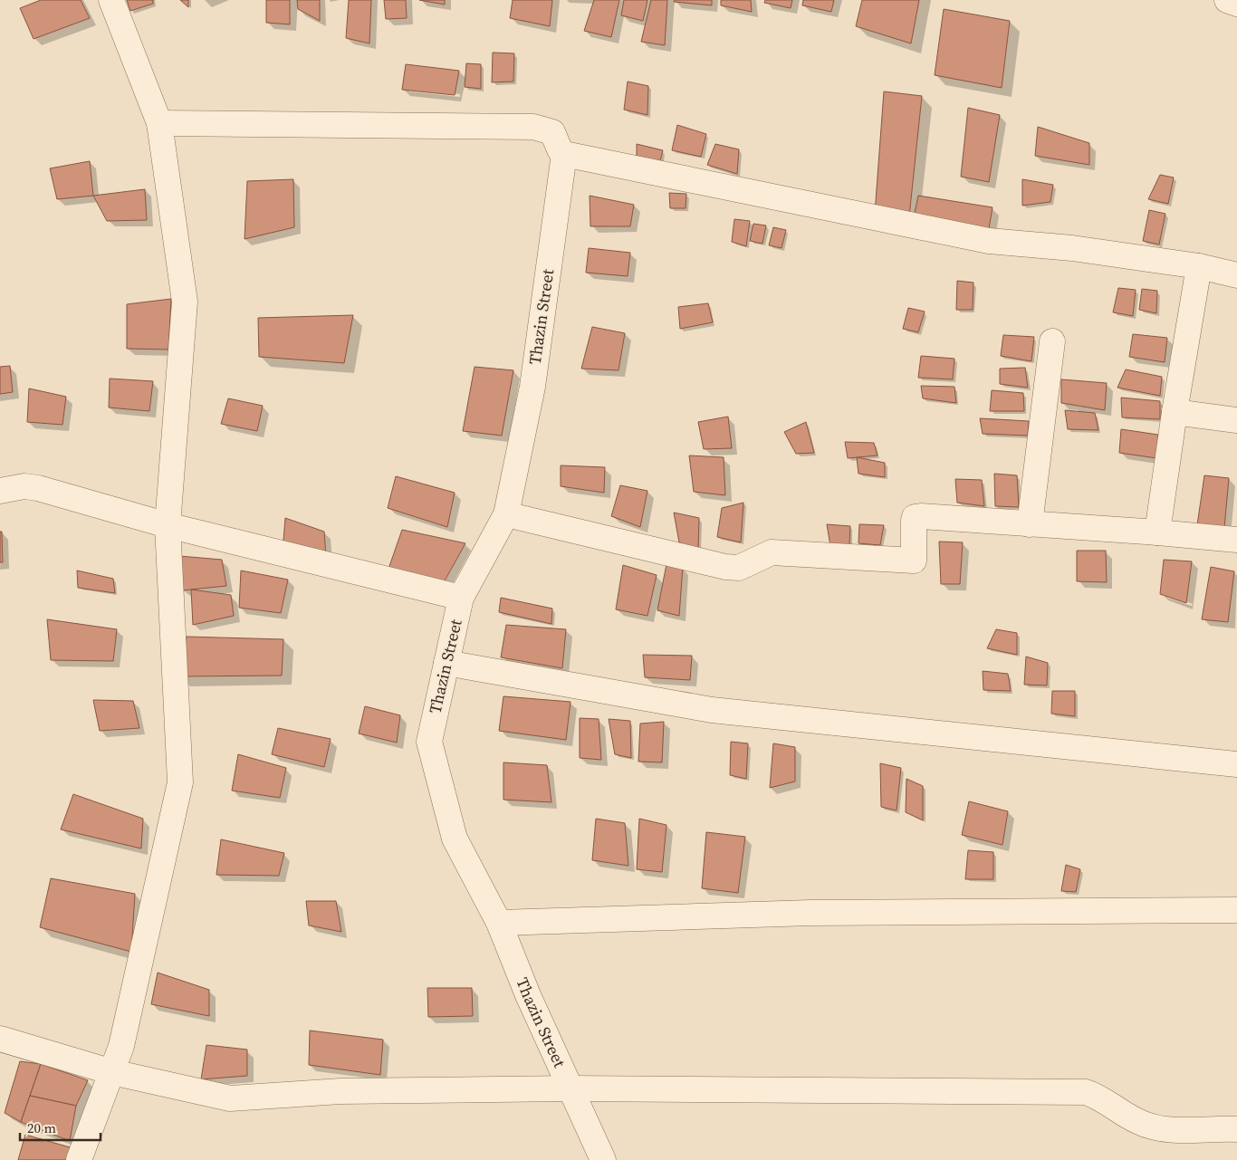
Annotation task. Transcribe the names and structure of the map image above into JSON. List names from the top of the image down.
{
  "streets": {
    "street": ["Thazin Street"]
  },
  "scale_bar": "20 m"
}
